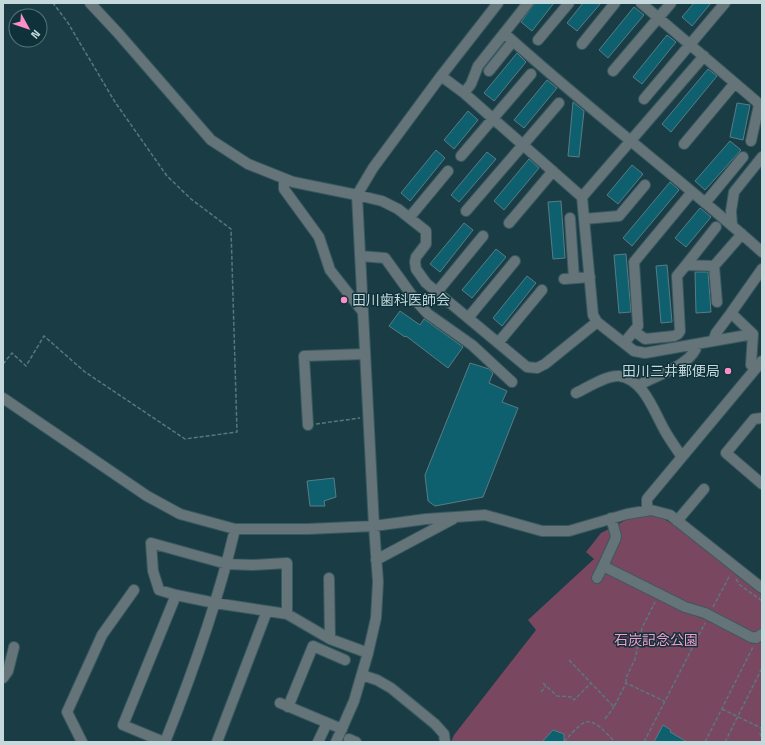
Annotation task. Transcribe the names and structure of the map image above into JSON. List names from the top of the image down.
{
  "parks": ["石炭記念公園"],
  "places": ["田川歯科医師会", "田川三井郵便局"],
  "north": "bottom right"
}
